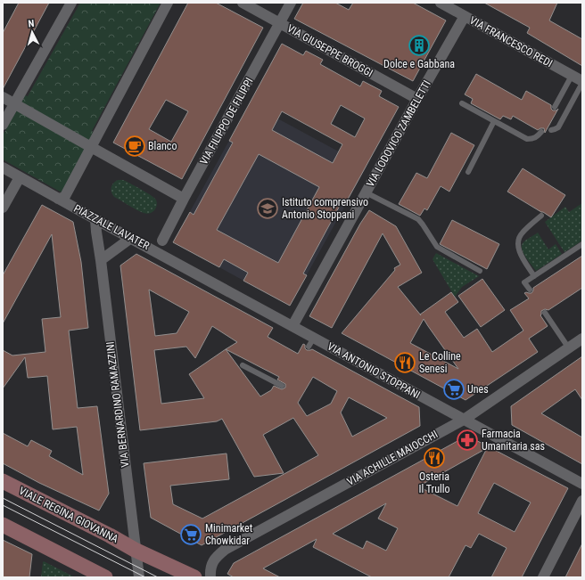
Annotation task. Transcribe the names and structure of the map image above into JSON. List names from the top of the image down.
{
  "streets": {
    "street": [
      "VIA FRANCESCO REDI",
      "VIA GIUSEPPE BROGGI",
      "VIA FILIPPO DE FILIPPI",
      "VIA LODOVICO ZAMBELETTI",
      "PIAZZALE LAVATER",
      "VIA ANTONIO STOPPANI",
      "VIA BERNARDINO RAMAZZINI",
      "VIA ACHILLE MAIOCCHI",
      "VIALE REGINA GIOVANNA"
    ]
  },
  "crossings": [
    ["VIA FRANCESCO REDI", "VIA LODOVICO ZAMBELETTI"],
    ["VIA GIUSEPPE BROGGI", "VIA FILIPPO DE FILIPPI"],
    ["VIA GIUSEPPE BROGGI", "VIA LODOVICO ZAMBELETTI"],
    ["VIA LODOVICO ZAMBELETTI", "VIA ANTONIO STOPPANI"],
    ["PIAZZALE LAVATER", "VIA ANTONIO STOPPANI"],
    ["PIAZZALE LAVATER", "VIA BERNARDINO RAMAZZINI"],
    ["VIA ANTONIO STOPPANI", "VIA ACHILLE MAIOCCHI"],
    ["VIA BERNARDINO RAMAZZINI", "VIALE REGINA GIOVANNA"]
  ],
  "places": {
    "building": ["Dolce e Gabbana"],
    "cafe": ["Blanco"],
    "school or university": ["Istituto comprensivo Antonio Stoppani"],
    "restaurant": ["Le Colline Senesi", "Osteria Il Trullo"],
    "supermarket": ["Unes", "Minimarket Chowkidar"],
    "pharmacy": ["Farmacia Umanitaria sas"]
  },
  "north": "top"
}
